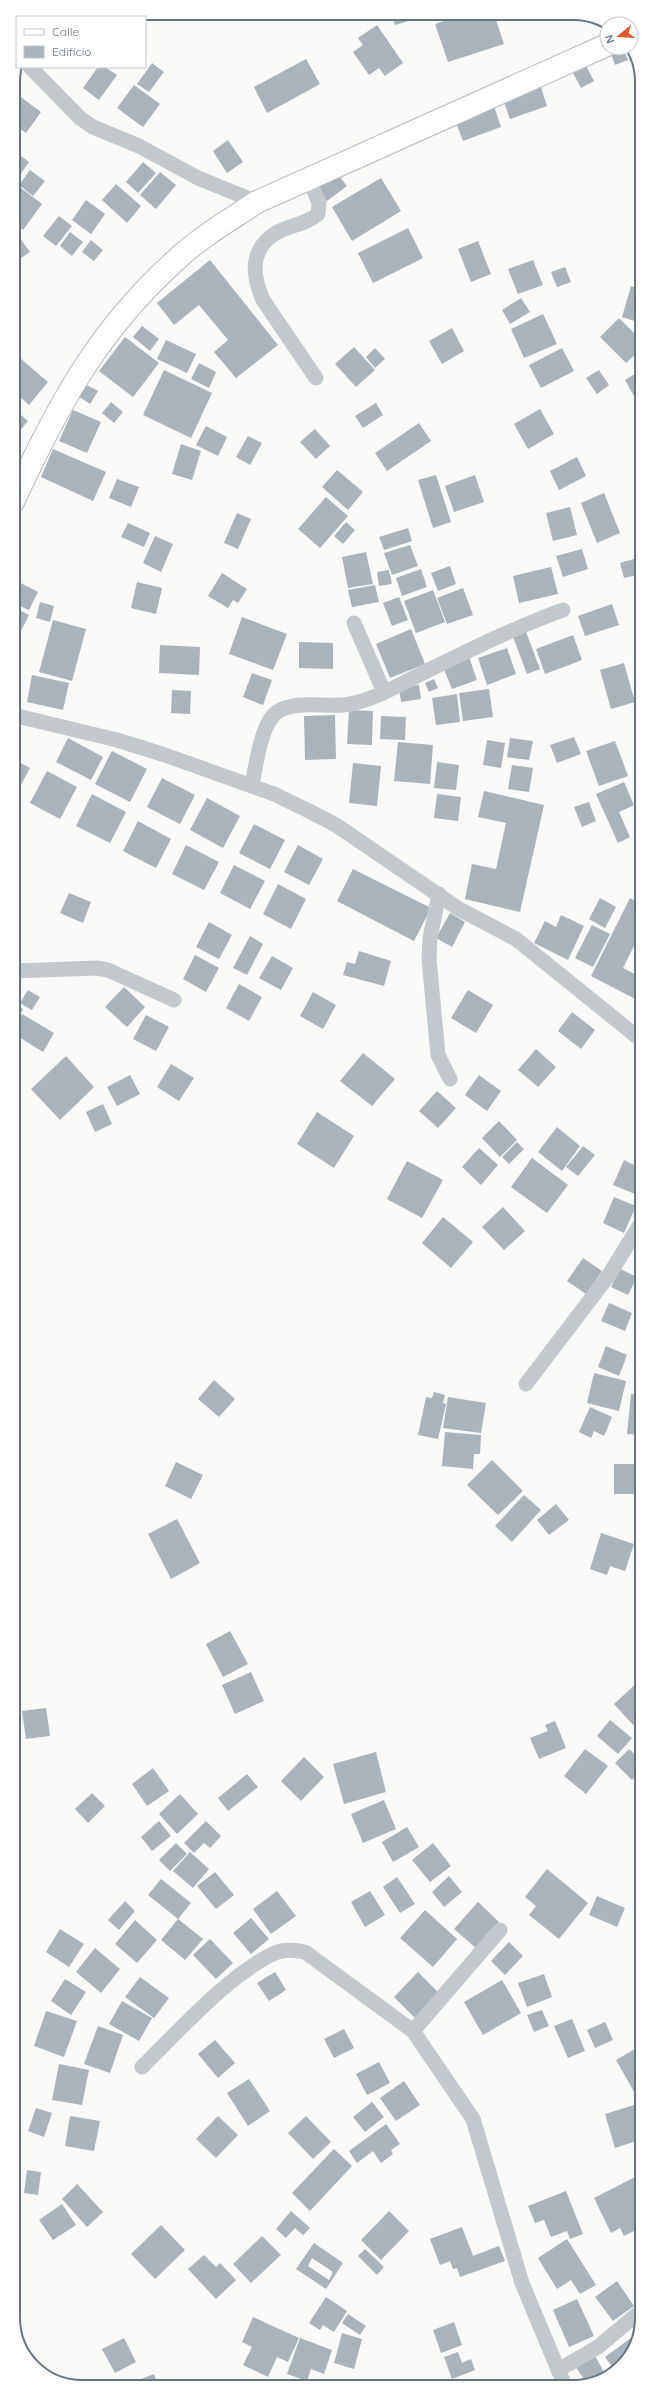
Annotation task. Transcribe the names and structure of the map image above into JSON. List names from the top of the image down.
{
  "legend": ["Calle", "Edificio"],
  "north": "left"
}
